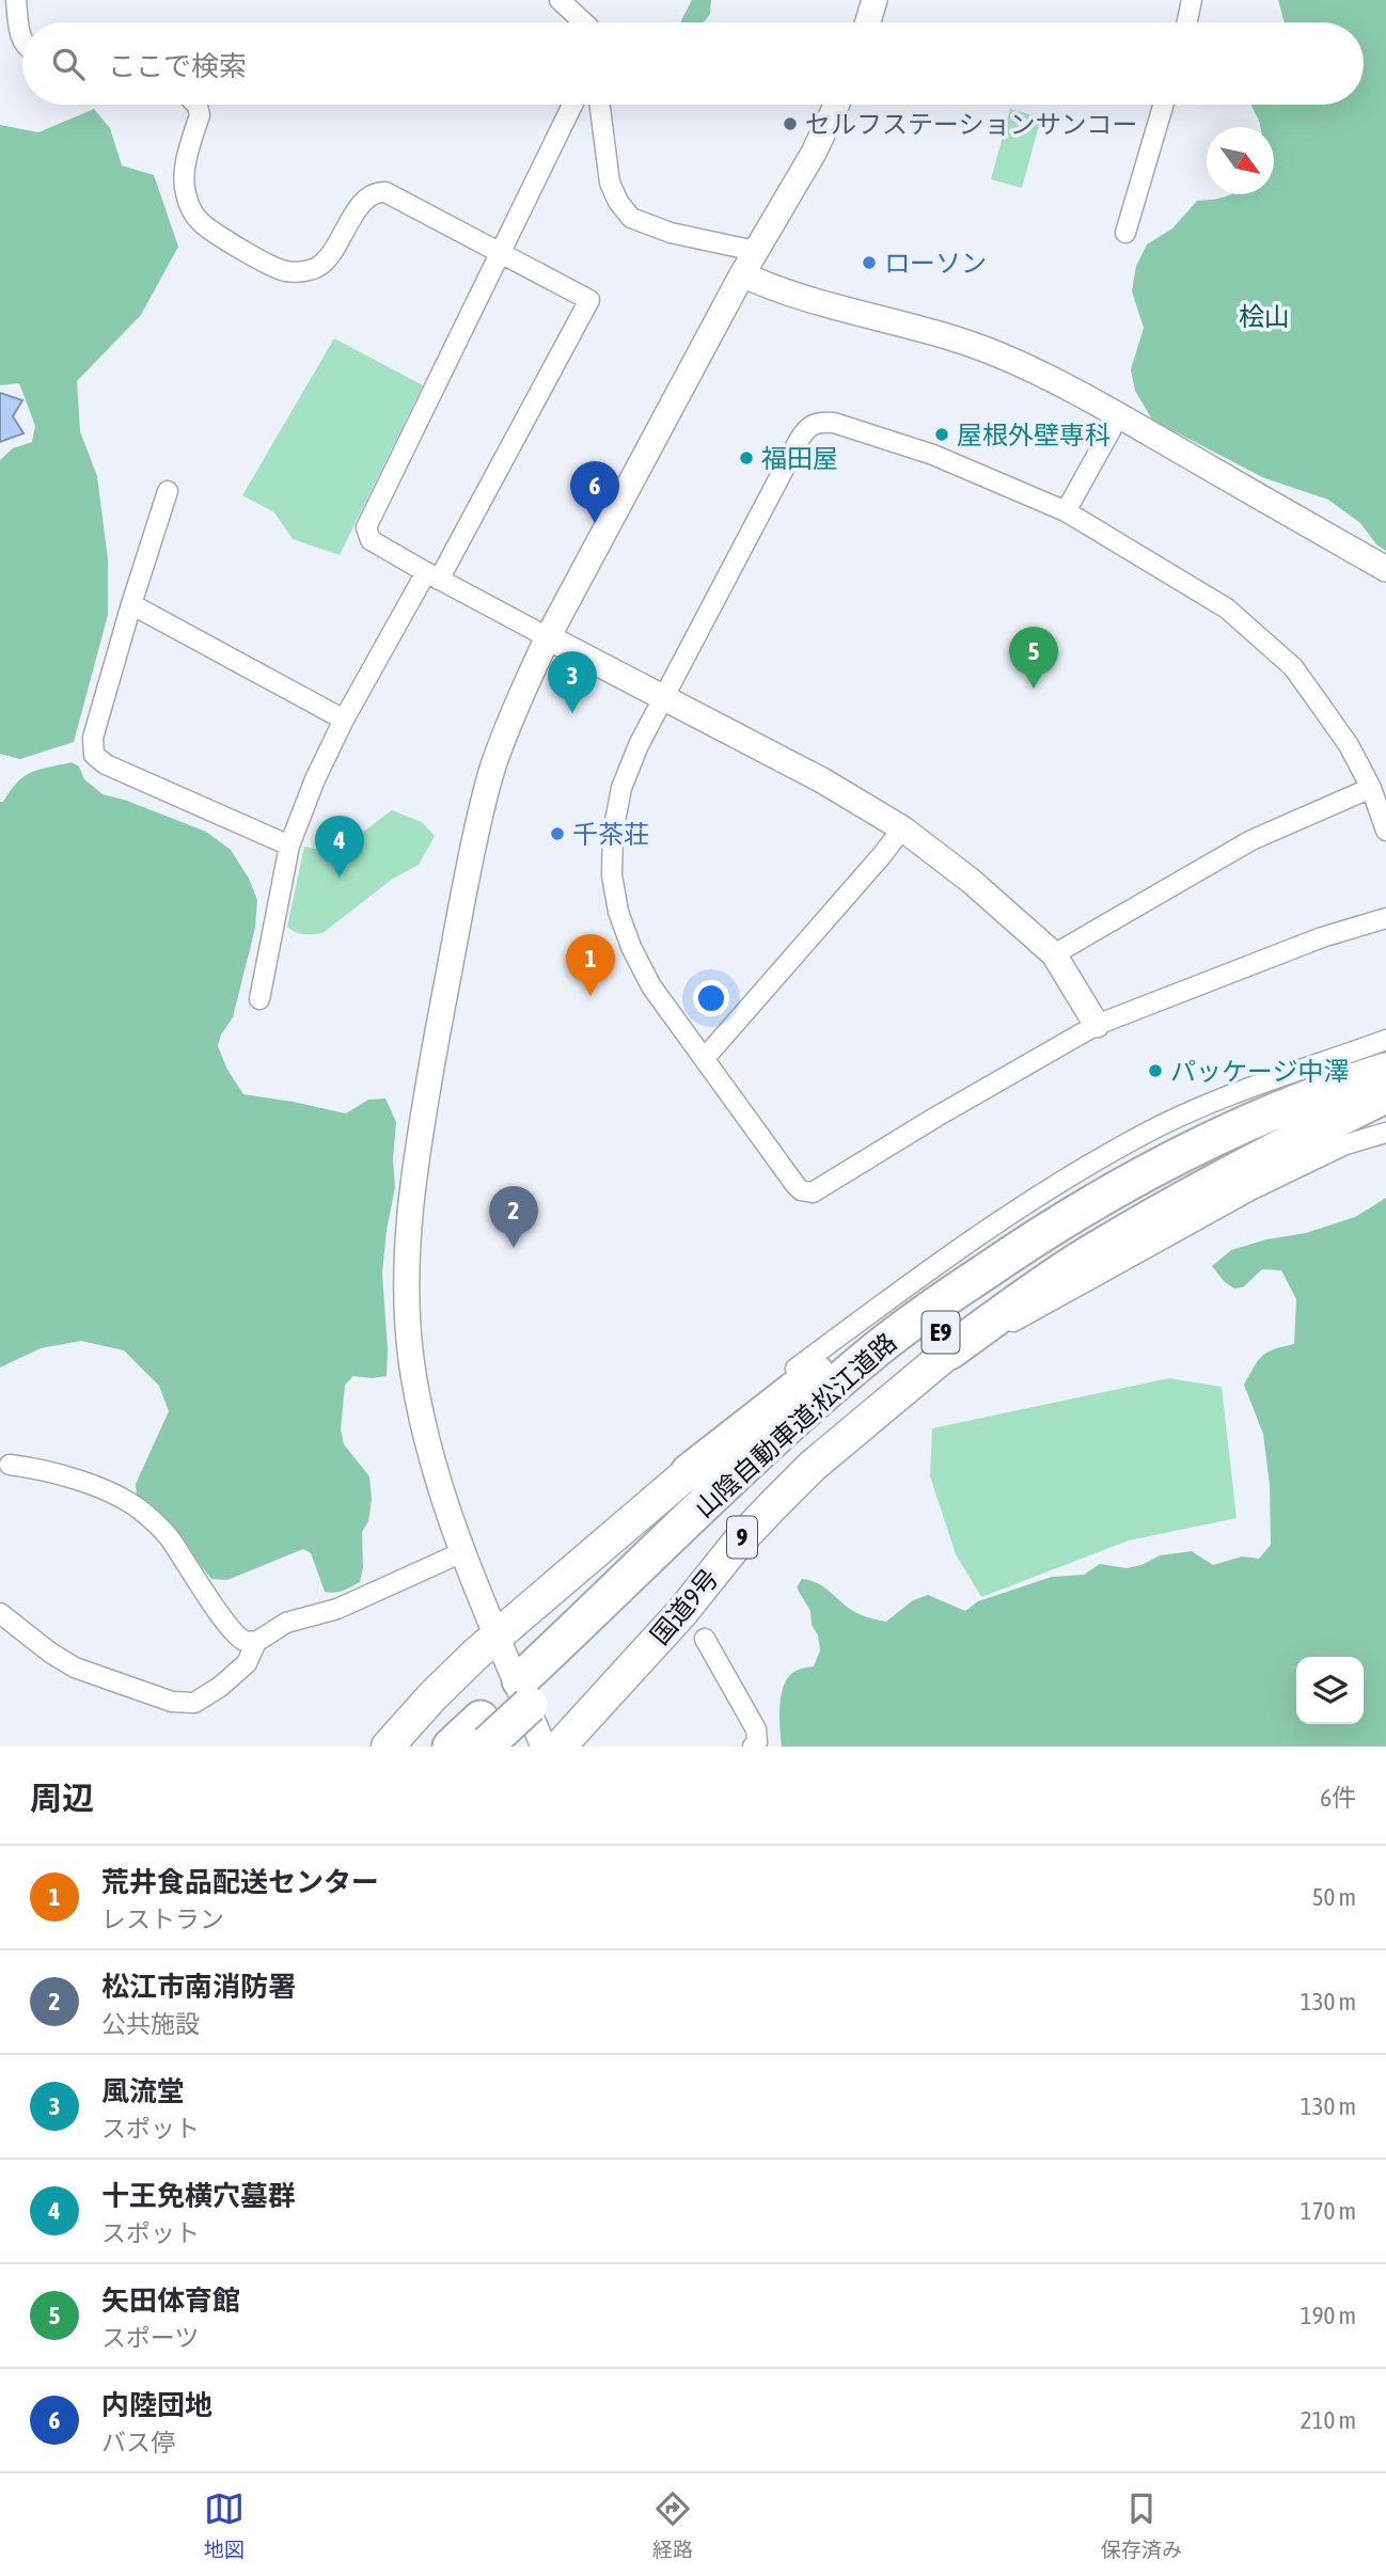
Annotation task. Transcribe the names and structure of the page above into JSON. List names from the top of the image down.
{
  "streets": {
    "highway": [
      "E9",
      "山陰自動車道;松江道路",
      "9",
      "国道9号"
    ]
  },
  "crossings": [
    ["山陰自動車道;松江道路", "9"],
    ["9", "国道9号"]
  ],
  "parks": ["桧山"],
  "places": [
    "セルフステーションサンコー",
    "ローソン",
    "屋根外壁専科",
    "福田屋",
    "千茶荘",
    "パッケージ中澤"
  ],
  "north": "bottom right",
  "page": {
    "search": "ここで検索",
    "pins": [
      "6",
      "5",
      "3",
      "4",
      "1",
      "2"
    ],
    "heading": ["周辺", "6件"],
    "list": [
      {
        "mark": "1",
        "name": "荒井食品配送センター",
        "note": "レストラン",
        "value": "50 m"
      },
      {
        "mark": "2",
        "name": "松江市南消防署",
        "note": "公共施設",
        "value": "130 m"
      },
      {
        "mark": "3",
        "name": "風流堂",
        "note": "スポット",
        "value": "130 m"
      },
      {
        "mark": "4",
        "name": "十王免横穴墓群",
        "note": "スポット",
        "value": "170 m"
      },
      {
        "mark": "5",
        "name": "矢田体育館",
        "note": "スポーツ",
        "value": "190 m"
      },
      {
        "mark": "6",
        "name": "内陸団地",
        "note": "バス停",
        "value": "210 m"
      }
    ],
    "nav": ["地図", "経路", "保存済み"]
  }
}
